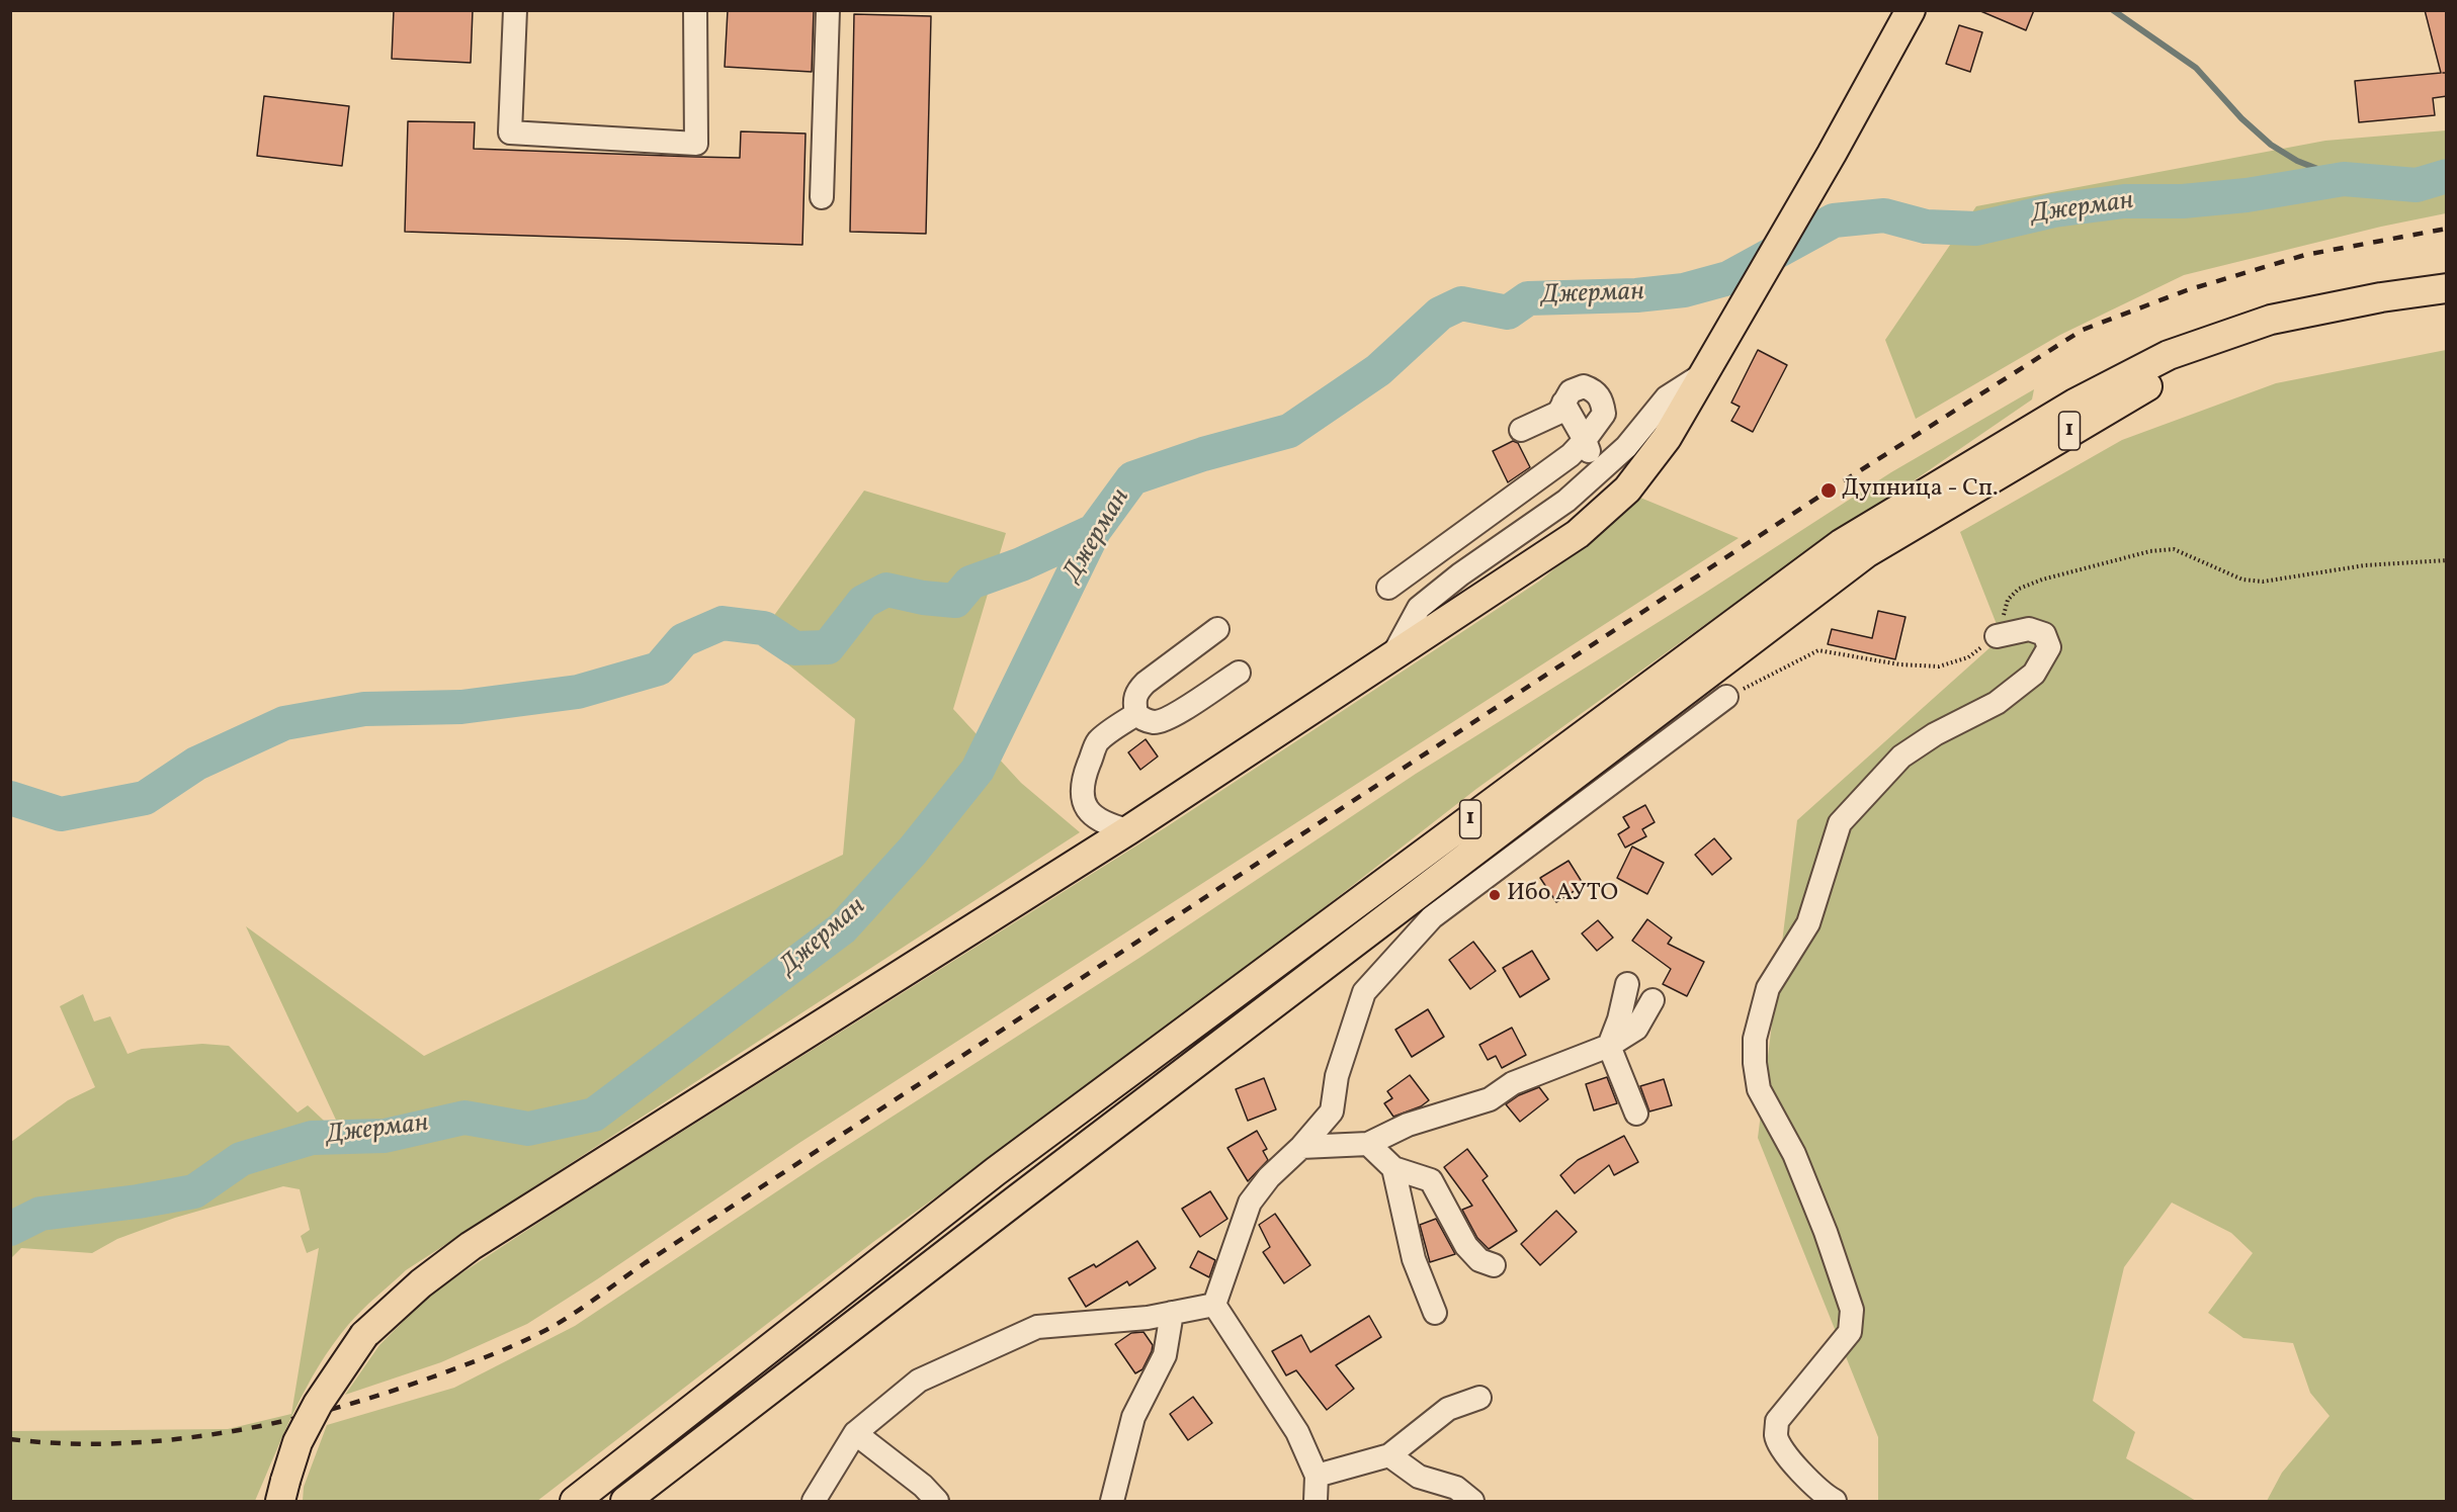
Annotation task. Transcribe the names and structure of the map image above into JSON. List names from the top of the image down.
{
  "streets": {
    "main road": ["1"]
  },
  "water": ["Джерман"],
  "places": ["Дупница - Сп.", "Ибо АУТО"]
}
